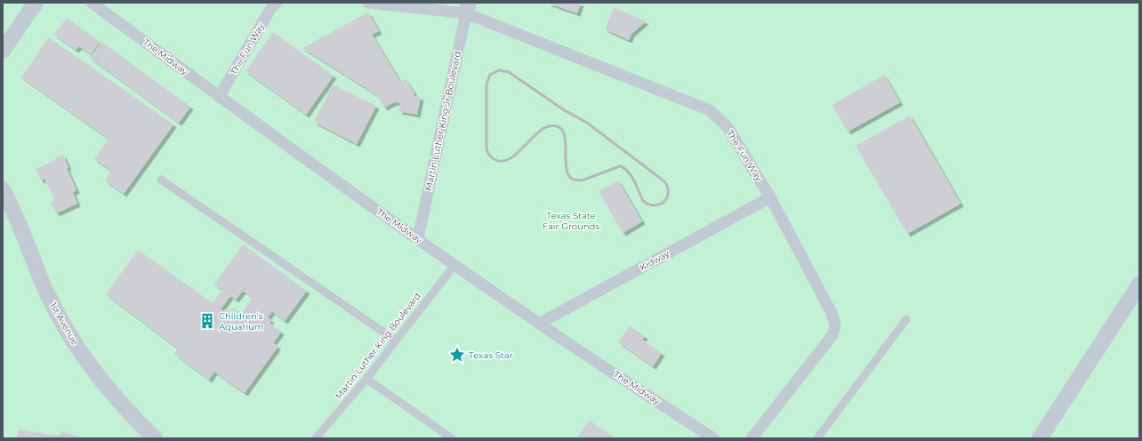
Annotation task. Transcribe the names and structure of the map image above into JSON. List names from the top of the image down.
{
  "streets": {
    "street": [
      "The Fun Way",
      "The Midway",
      "Martin Luther King Jr Boulevard",
      "Kidway",
      "1st Avenue"
    ],
    "lane": ["Martin Luther King Boulevard"]
  },
  "crossings": [
    ["The Fun Way", "The Midway"],
    ["The Fun Way", "Martin Luther King Jr Boulevard"],
    ["The Fun Way", "Kidway"],
    ["The Midway", "Martin Luther King Jr Boulevard"],
    ["The Midway", "Kidway"],
    ["The Midway", "Martin Luther King Boulevard"]
  ],
  "parks": ["Texas State Fair Grounds"],
  "places": {
    "building": ["Children's Aquarium"],
    "place": ["Texas Star"]
  }
}
